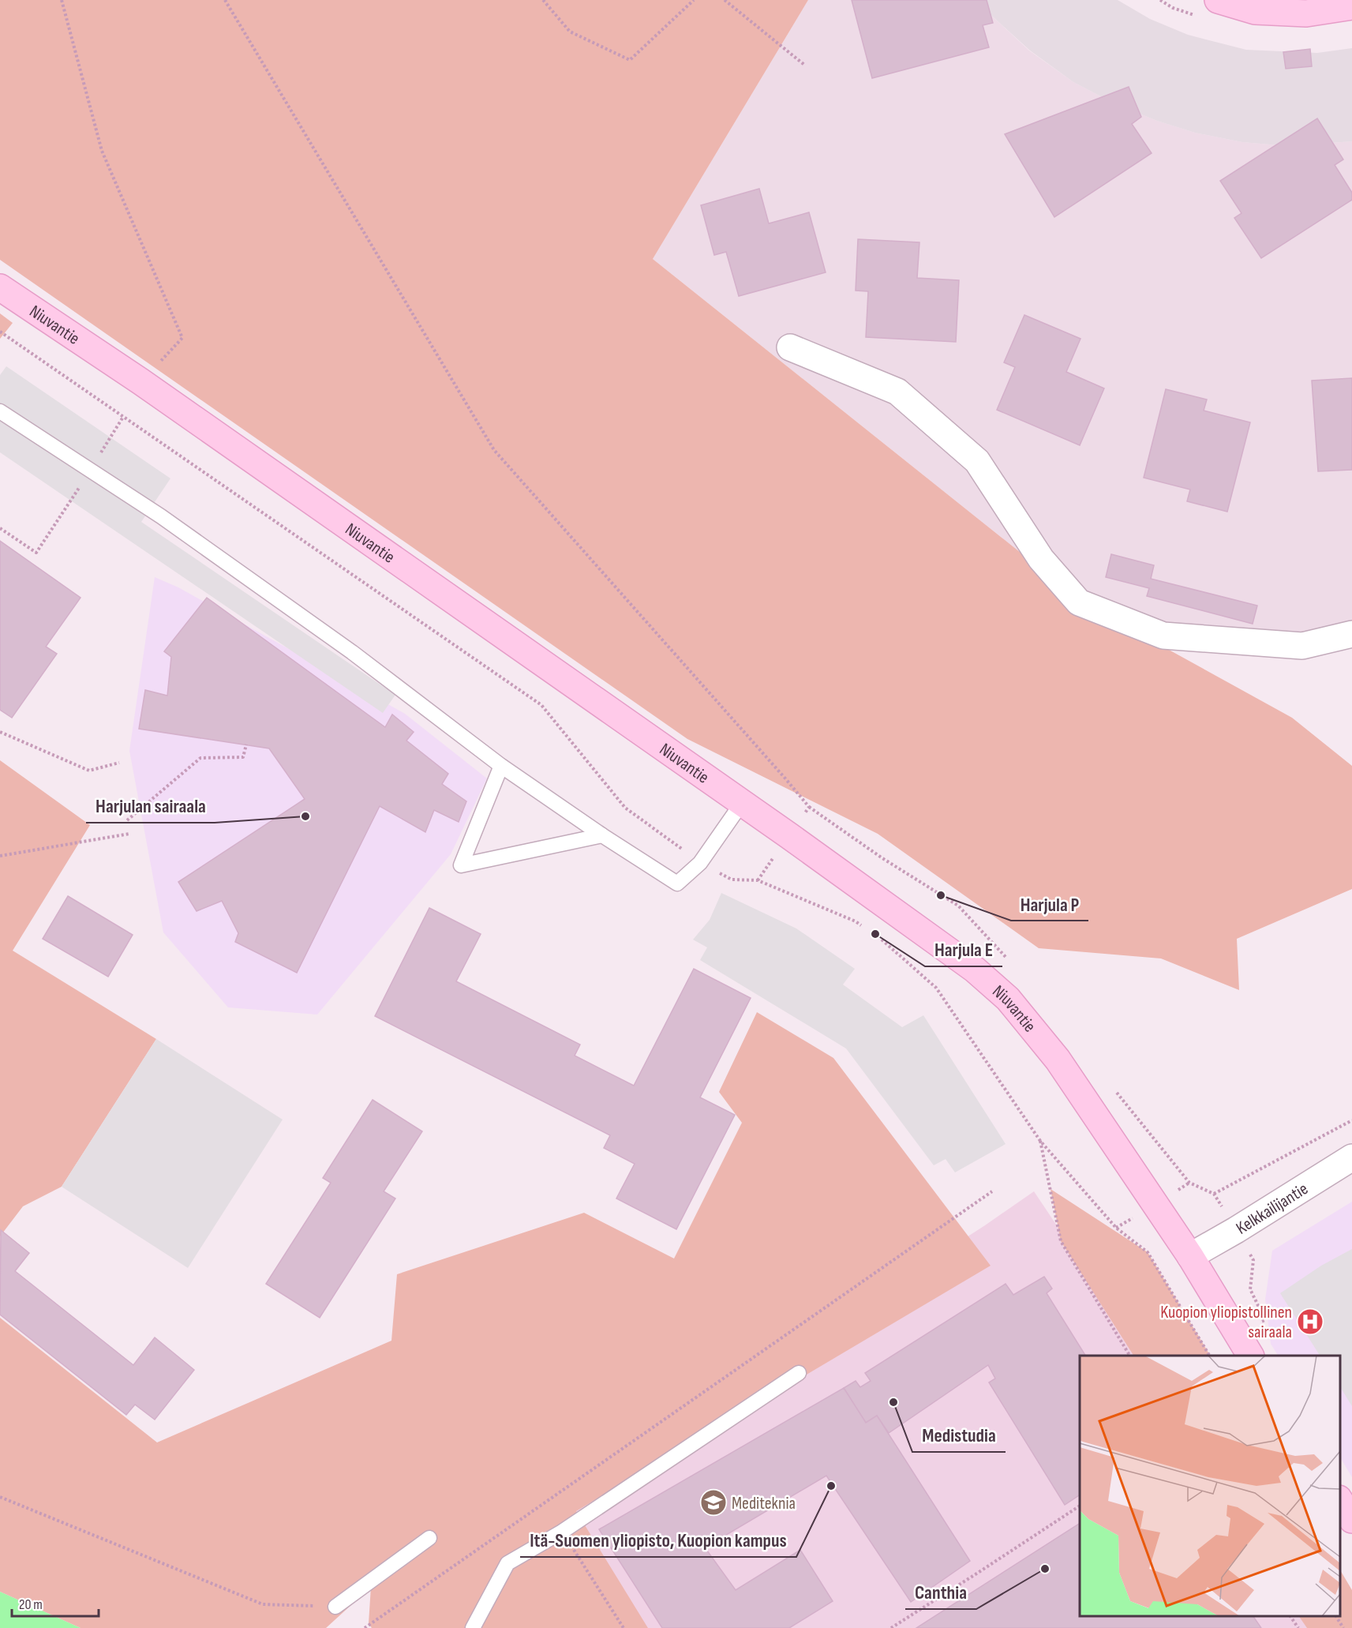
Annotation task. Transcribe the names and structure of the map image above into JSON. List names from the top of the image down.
{
  "streets": {
    "street": ["Niuvantie", "Kelkkailijantie"]
  },
  "crossings": [
    ["Niuvantie", "Kelkkailijantie"]
  ],
  "places": {
    "other": [
      "Harjulan sairaala",
      "Harjula P",
      "Harjula E",
      "Medistudia",
      "Itä-Suomen yliopisto, Kuopion kampus",
      "Canthia"
    ],
    "hospital": ["Kuopion yliopistollinen sairaala"],
    "school or university": ["Mediteknia"]
  },
  "scale_bar": "20 m"
}
